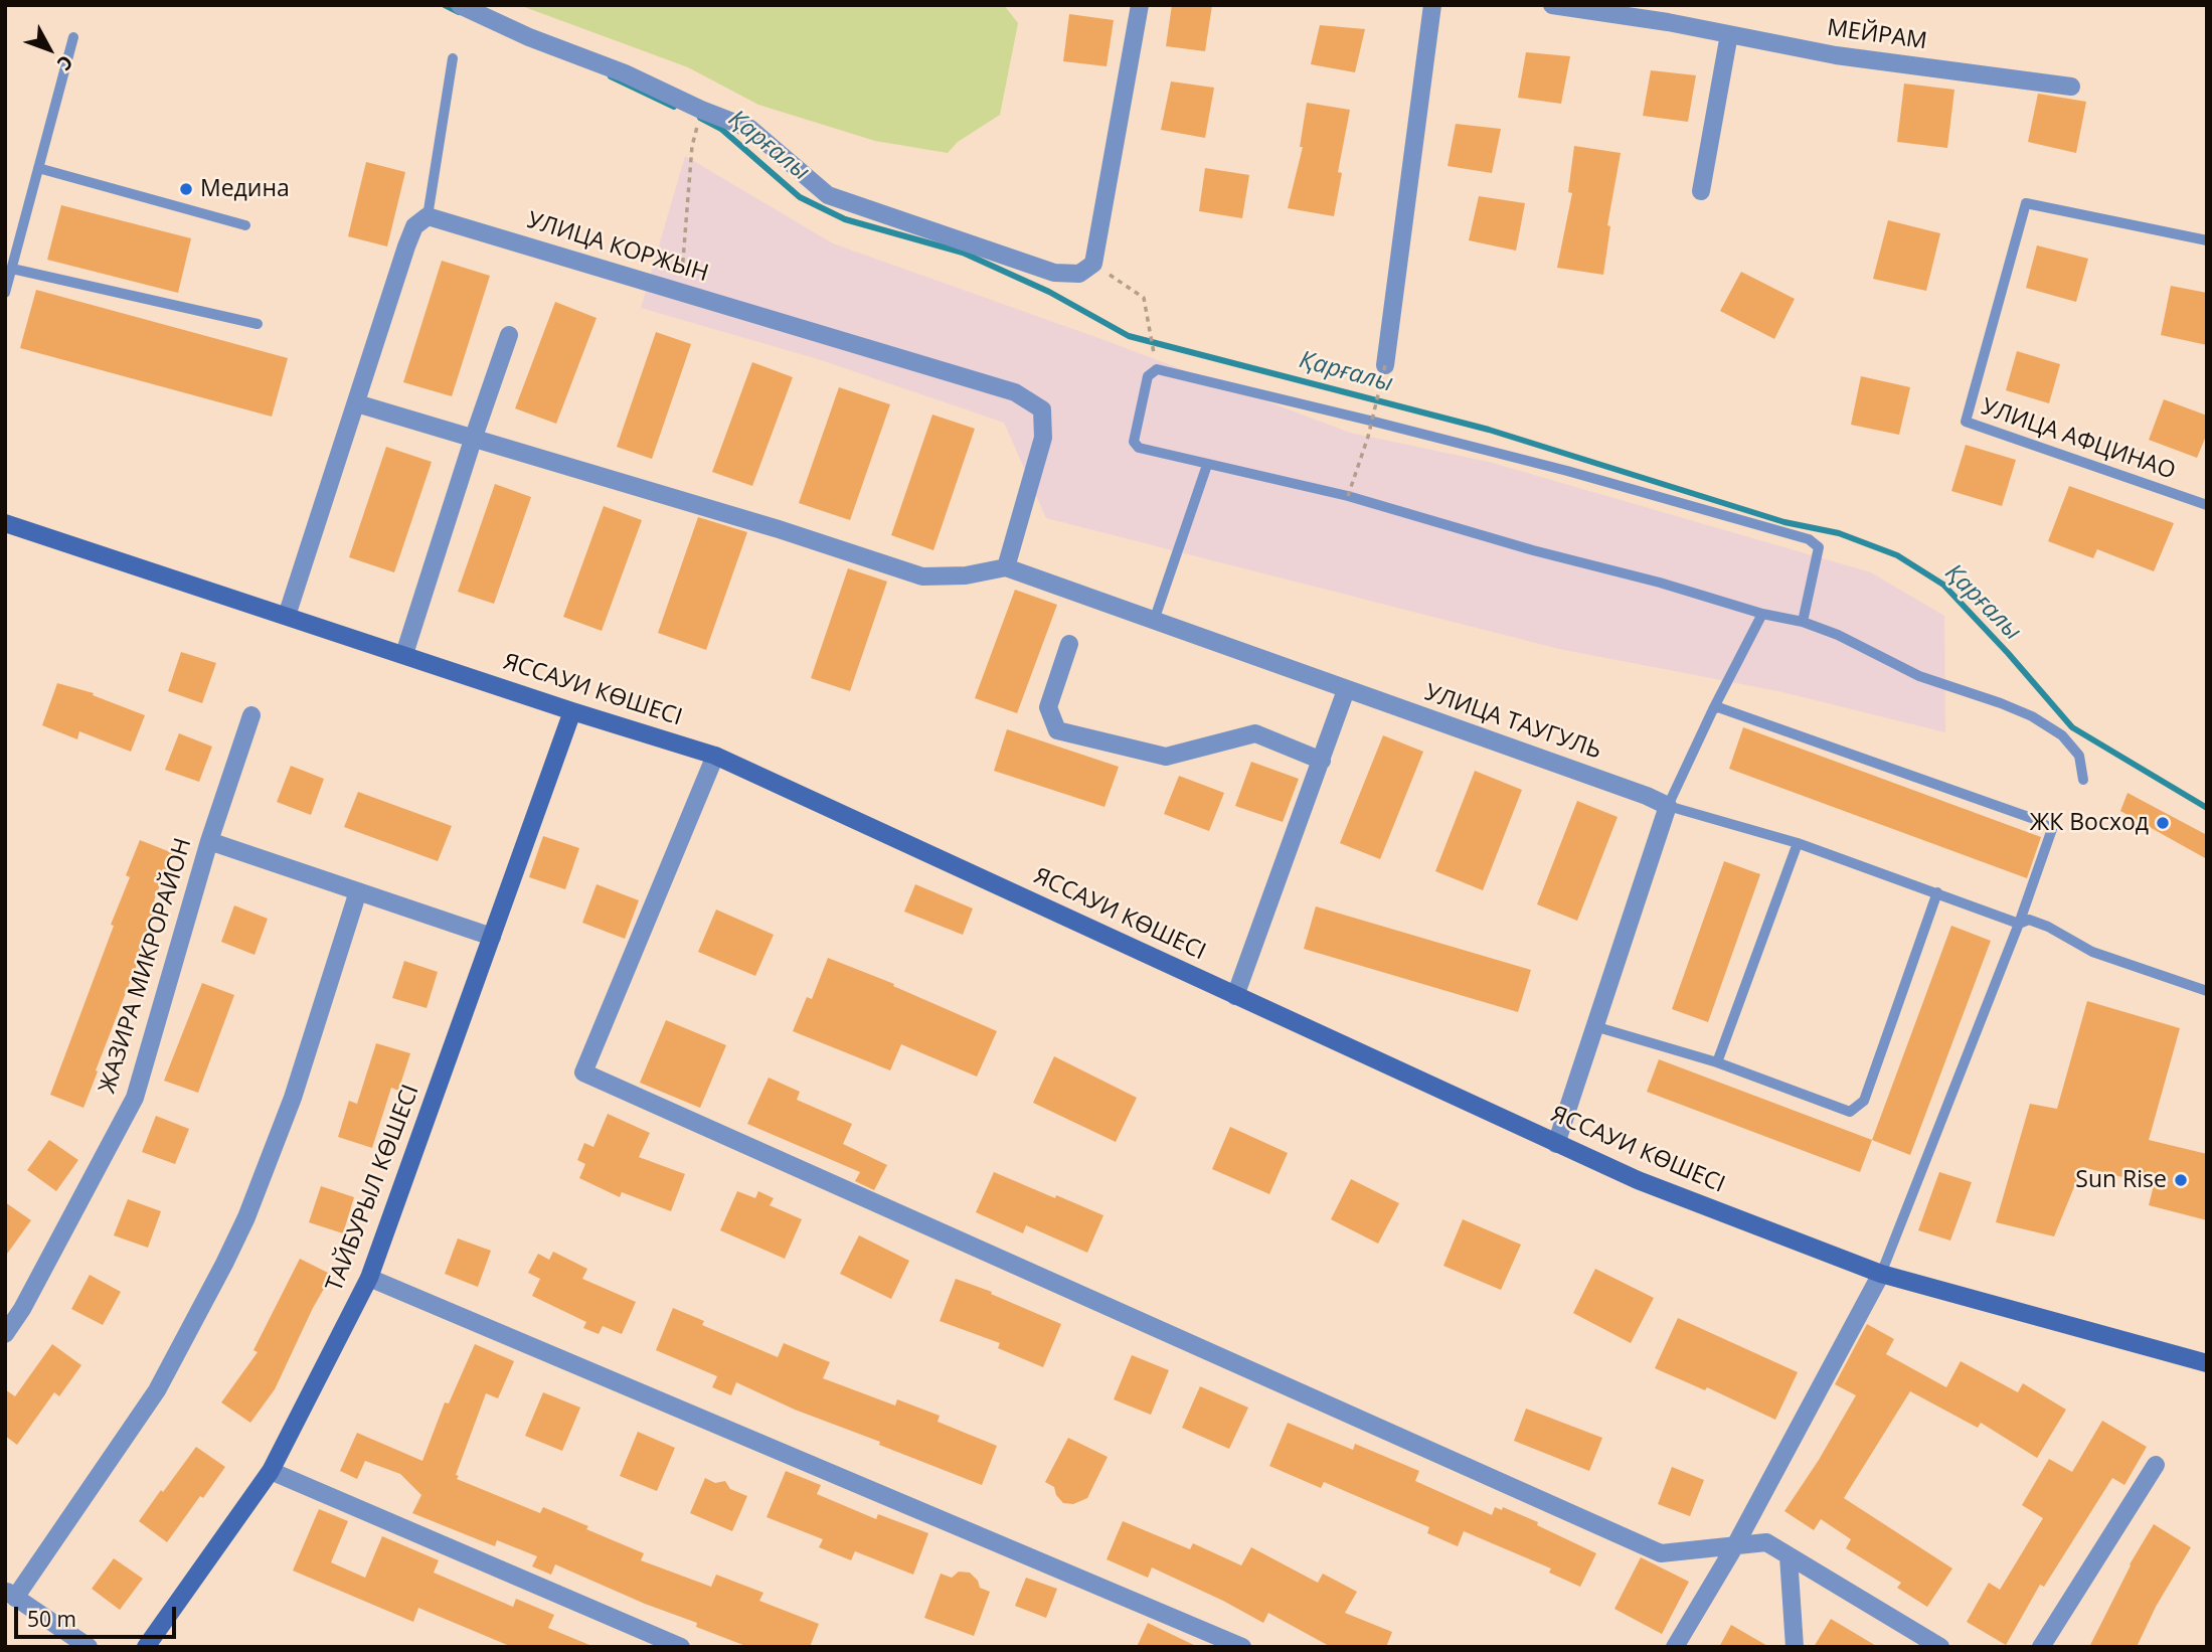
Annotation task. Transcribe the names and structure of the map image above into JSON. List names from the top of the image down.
{
  "streets": {
    "main road": ["ЯССАУИ КӨШЕСІ", "ТАЙБУРЫЛ КӨШЕСІ"],
    "street": [
      "МЕЙРАМ",
      "УЛИЦА КОРЖЫН",
      "УЛИЦА ТАУГУЛЬ",
      "ЖАЗИРА МИКРОРАЙОН"
    ],
    "lane": ["УЛИЦА АФЦИНАО"]
  },
  "crossings": [
    ["УЛИЦА КОРЖЫН", "УЛИЦА ТАУГУЛЬ"],
    ["ЯССАУИ КӨШЕСІ", "ТАЙБУРЫЛ КӨШЕСІ"]
  ],
  "water": ["Қарғалы"],
  "places": ["Медина", "ЖК Восход", "Sun Rise"],
  "scale_bar": "50 m",
  "north": "bottom right"
}
